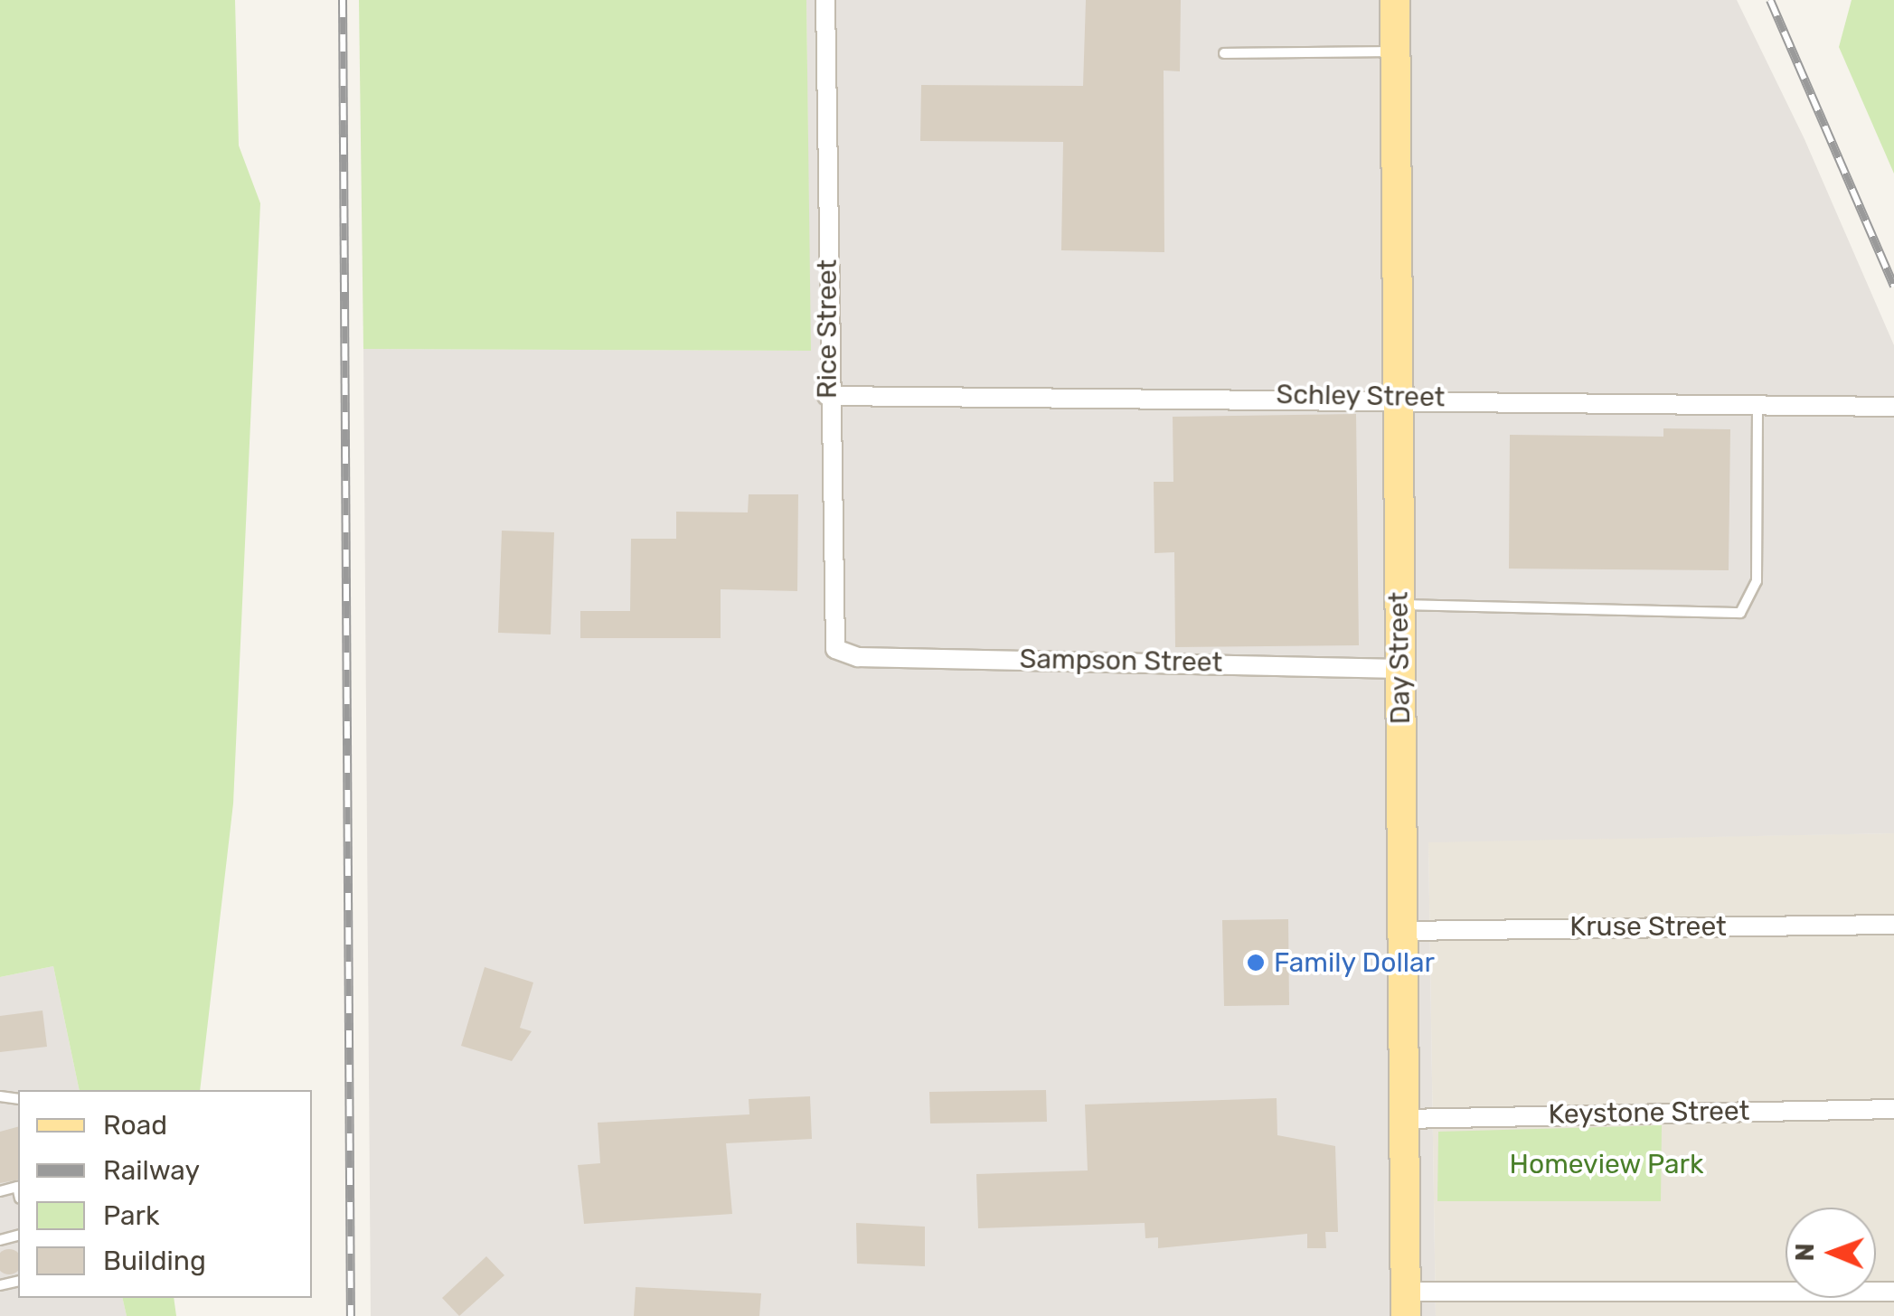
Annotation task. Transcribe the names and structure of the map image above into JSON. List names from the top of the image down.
{
  "streets": {
    "main road": ["Day Street"],
    "street": [
      "Rice Street",
      "Schley Street",
      "Sampson Street",
      "Kruse Street",
      "Keystone Street"
    ]
  },
  "crossings": [
    ["Rice Street", "Schley Street"],
    ["Rice Street", "Sampson Street"],
    ["Schley Street", "Day Street"],
    ["Day Street", "Sampson Street"],
    ["Day Street", "Kruse Street"],
    ["Day Street", "Keystone Street"]
  ],
  "parks": ["Homeview Park"],
  "places": ["Family Dollar"],
  "legend": [
    "Road",
    "Railway",
    "Park",
    "Building"
  ],
  "north": "left"
}
